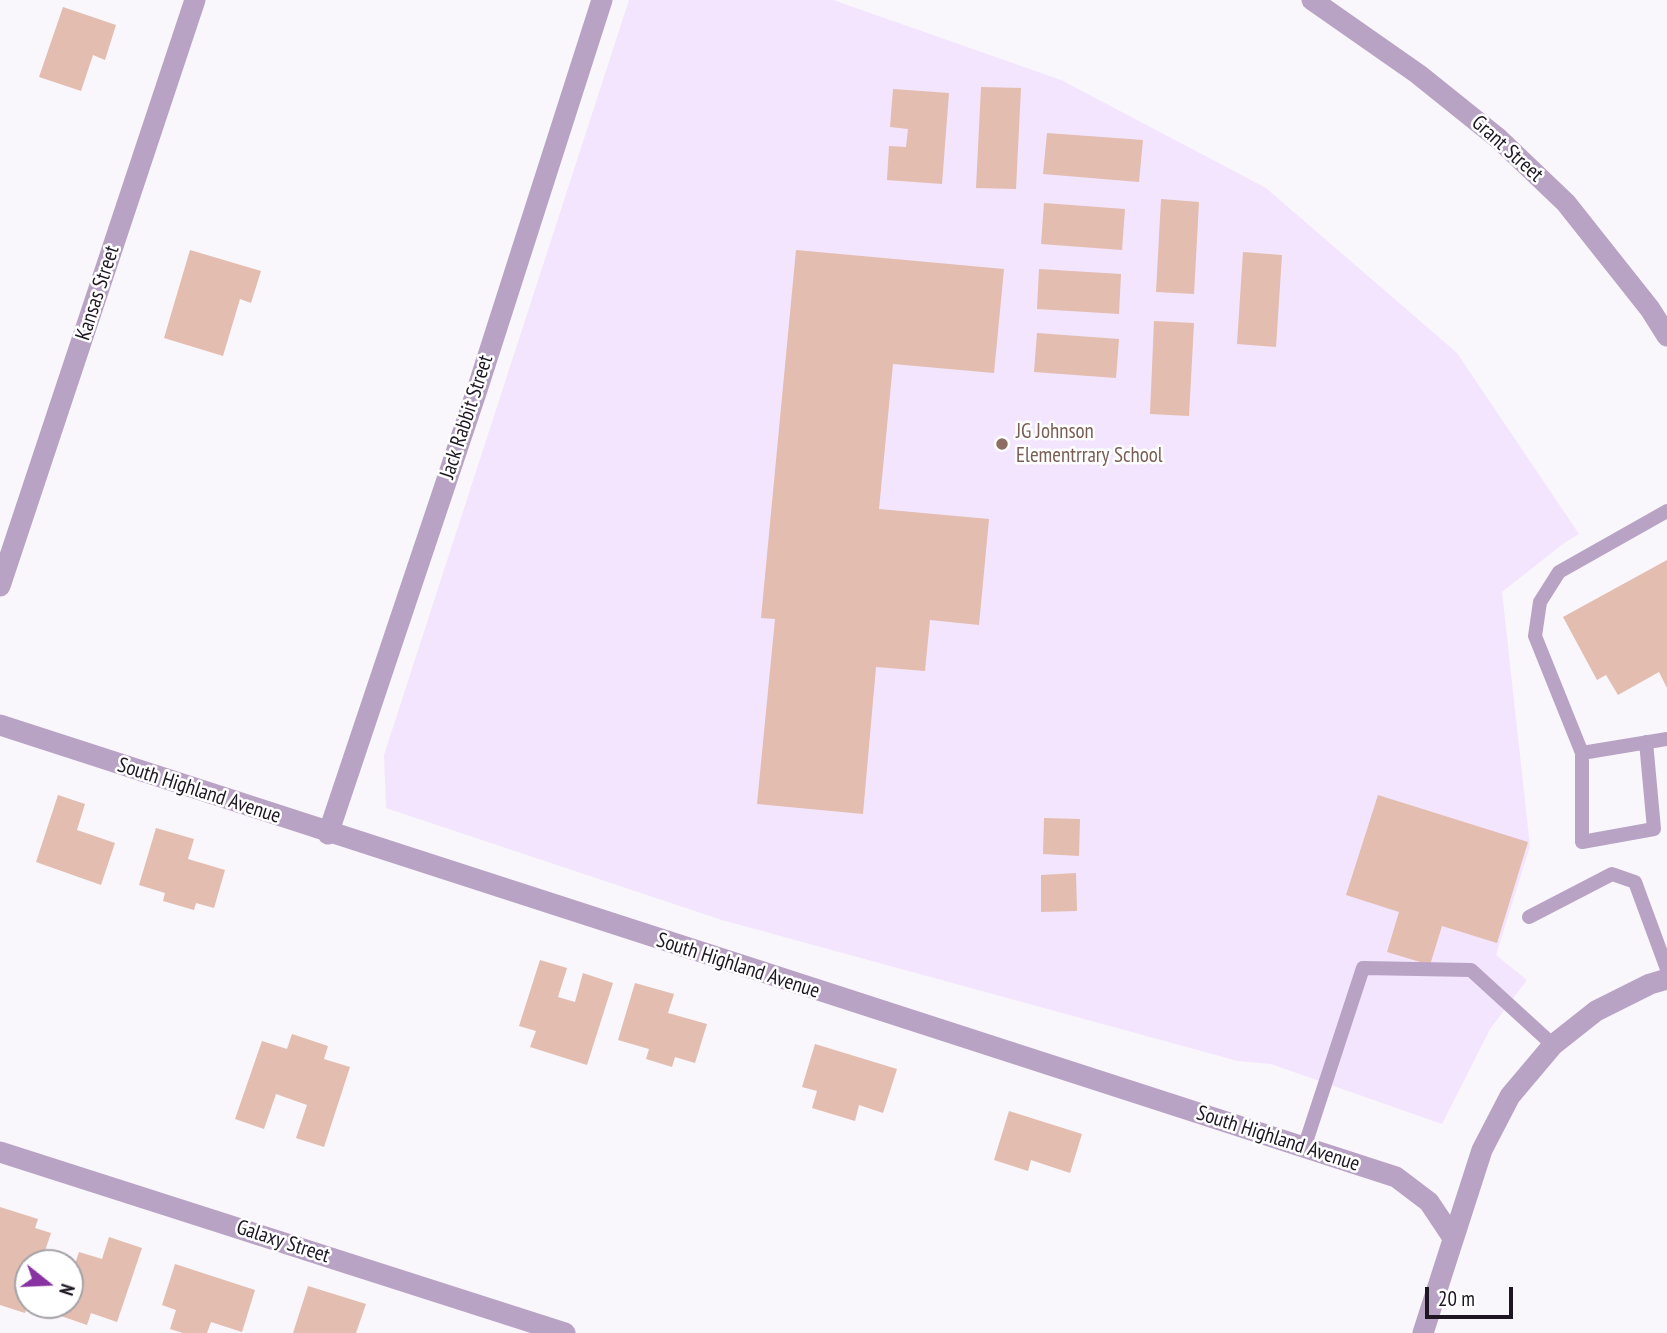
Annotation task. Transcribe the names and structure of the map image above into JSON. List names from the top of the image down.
{
  "streets": {
    "street": [
      "Grant Street",
      "Kansas Street",
      "Jack Rabbit Street",
      "South Highland Avenue",
      "Galaxy Street"
    ]
  },
  "crossings": [
    ["Jack Rabbit Street", "South Highland Avenue"]
  ],
  "places": ["JG Johnson Elementrrary School"],
  "scale_bar": "20 m",
  "north": "right"
}
